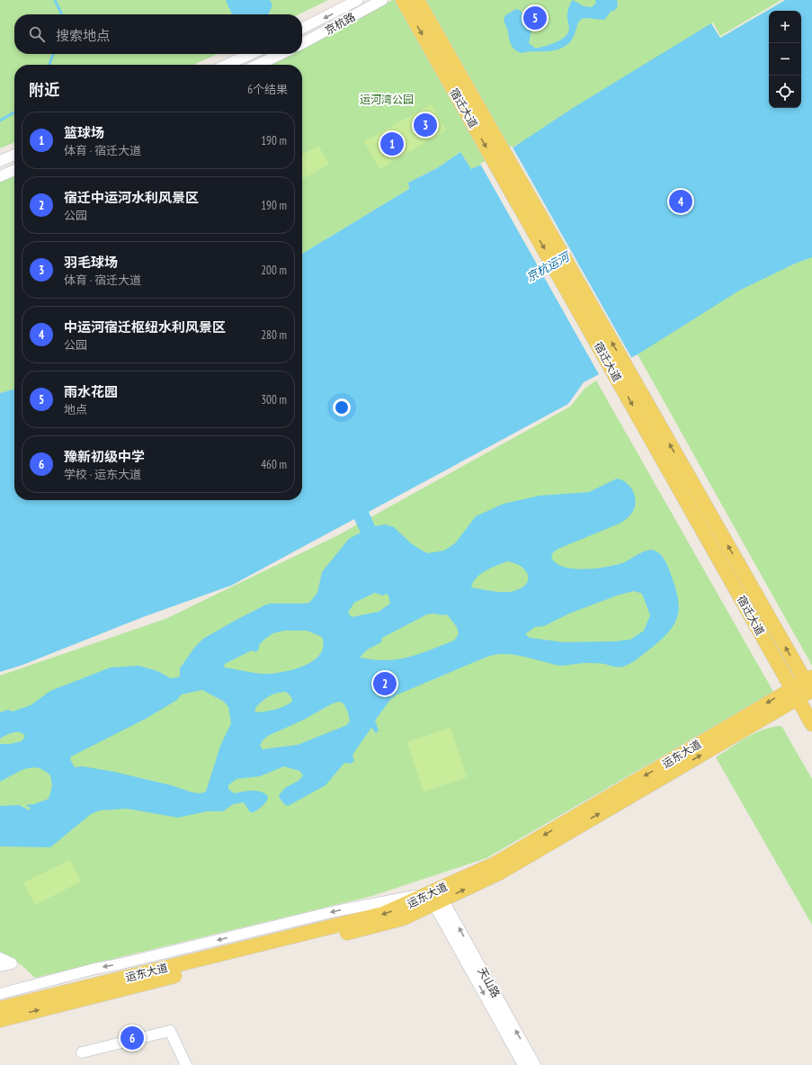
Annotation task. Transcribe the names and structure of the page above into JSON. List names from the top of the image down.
{
  "streets": {
    "main road": ["宿迁大道", "运东大道"],
    "street": ["京杭路", "天山路"]
  },
  "crossings": [
    ["宿迁大道", "运东大道"],
    ["运东大道", "天山路"]
  ],
  "water": ["京杭运河"],
  "parks": ["运河湾公园"],
  "page": {
    "pins": [
      "5",
      "3",
      "1",
      "4",
      "2",
      "6"
    ],
    "map_buttons": ["+", "−"],
    "search": "搜索地点",
    "heading": ["附近", "6个结果"],
    "list": [
      {
        "mark": "1",
        "name": "篮球场",
        "note": "体育 · 宿迁大道",
        "value": "190 m"
      },
      {
        "mark": "2",
        "name": "宿迁中运河水利风景区",
        "note": "公园",
        "value": "190 m"
      },
      {
        "mark": "3",
        "name": "羽毛球场",
        "note": "体育 · 宿迁大道",
        "value": "200 m"
      },
      {
        "mark": "4",
        "name": "中运河宿迁枢纽水利风景区",
        "note": "公园",
        "value": "280 m"
      },
      {
        "mark": "5",
        "name": "雨水花园",
        "note": "地点",
        "value": "300 m"
      },
      {
        "mark": "6",
        "name": "豫新初级中学",
        "note": "学校 · 运东大道",
        "value": "460 m"
      }
    ]
  }
}
